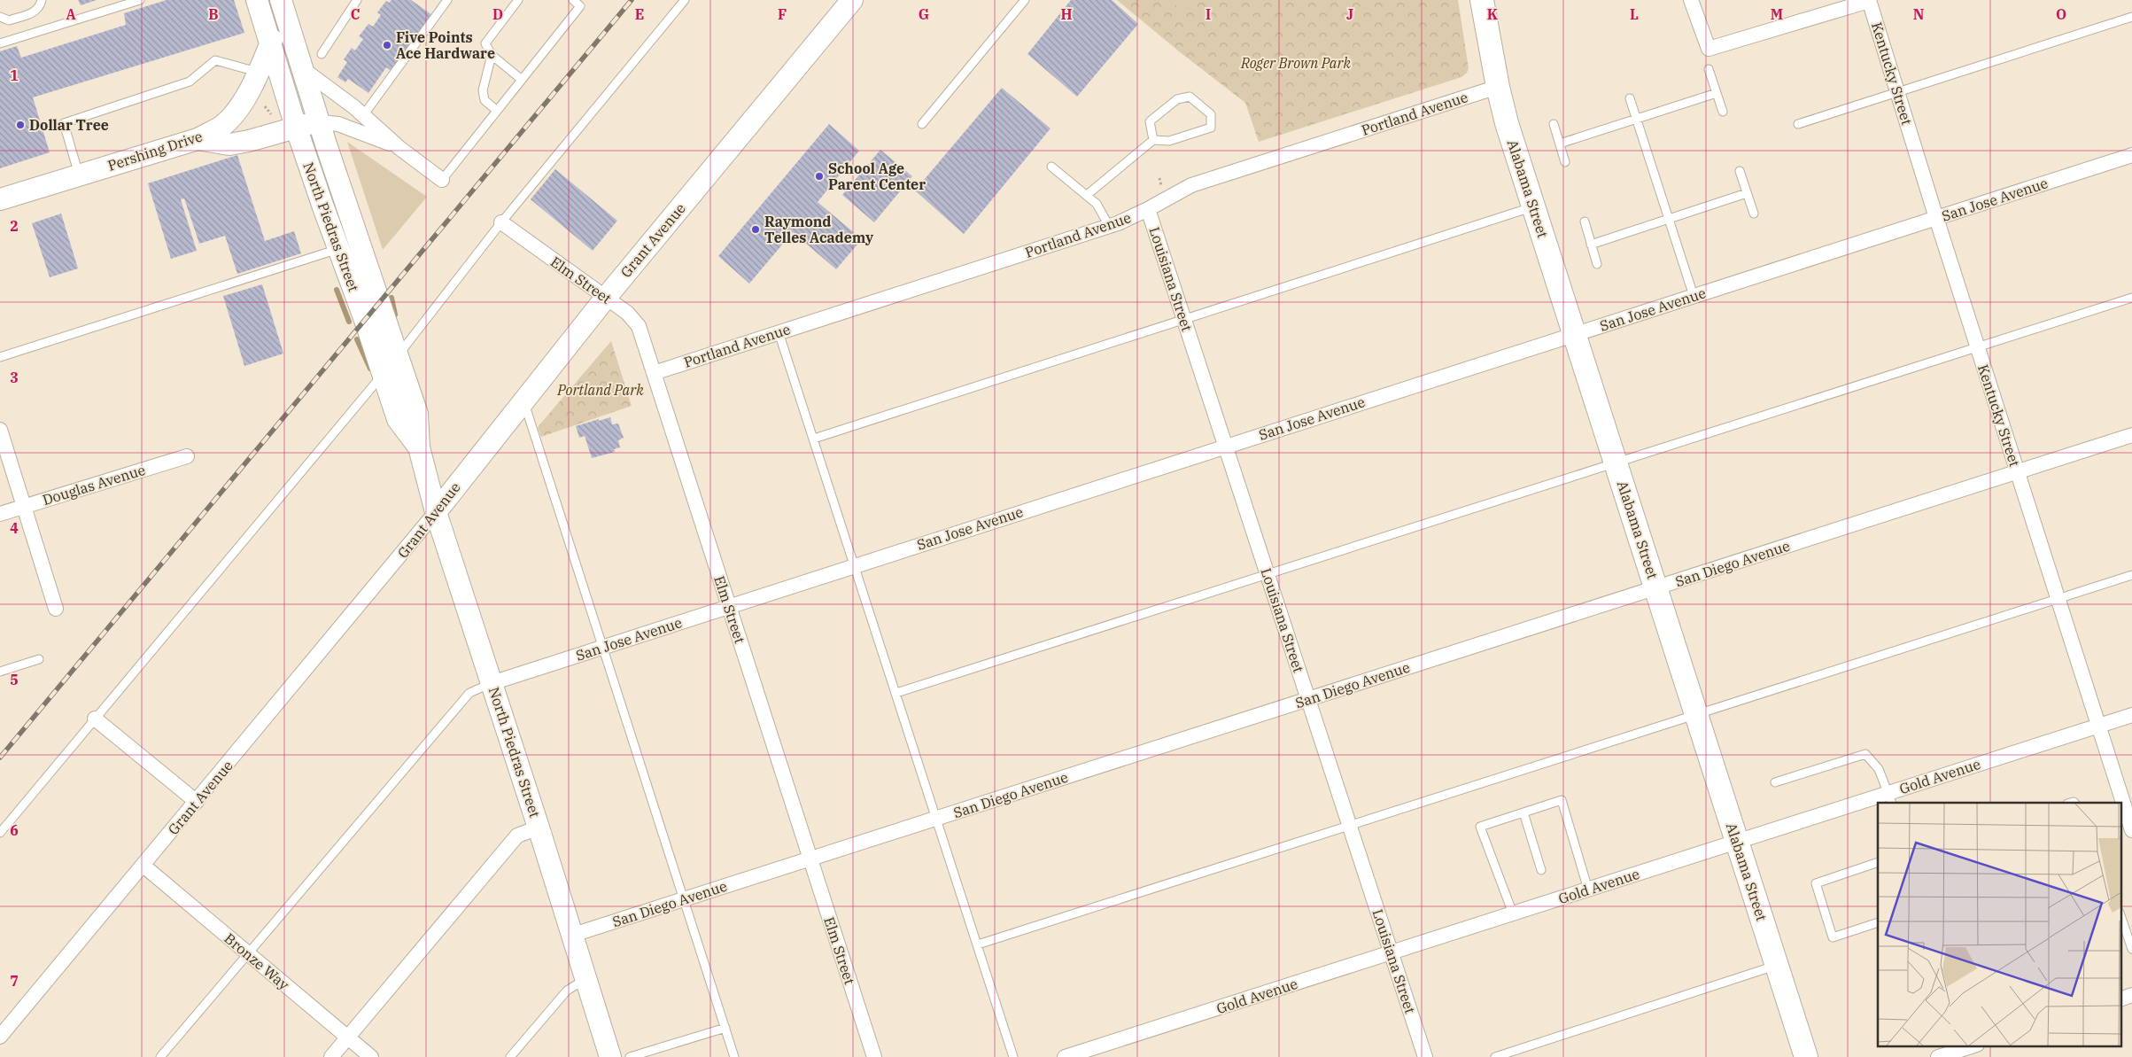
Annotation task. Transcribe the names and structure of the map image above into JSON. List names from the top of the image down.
{
  "streets": {
    "main road": [
      "Pershing Drive",
      "Alabama Street",
      "North Piedras Street",
      "Grant Avenue"
    ],
    "street": [
      "Kentucky Street",
      "Portland Avenue",
      "San Jose Avenue",
      "Louisiana Street",
      "Elm Street",
      "Douglas Avenue",
      "San Diego Avenue",
      "Gold Avenue",
      "Bronze Way"
    ]
  },
  "crossings": [
    ["Kentucky Street", "San Jose Avenue"],
    ["Kentucky Street", "San Diego Avenue"],
    ["Kentucky Street", "Gold Avenue"],
    ["Portland Avenue", "Alabama Street"],
    ["Portland Avenue", "Louisiana Street"],
    ["Portland Avenue", "Elm Street"],
    ["Pershing Drive", "North Piedras Street"],
    ["Alabama Street", "San Jose Avenue"],
    ["Alabama Street", "San Diego Avenue"],
    ["Alabama Street", "Gold Avenue"],
    ["San Jose Avenue", "North Piedras Street"],
    ["San Jose Avenue", "Louisiana Street"],
    ["San Jose Avenue", "Elm Street"],
    ["North Piedras Street", "Grant Avenue"],
    ["North Piedras Street", "San Diego Avenue"],
    ["Grant Avenue", "Elm Street"],
    ["Grant Avenue", "Bronze Way"],
    ["Louisiana Street", "San Diego Avenue"],
    ["Louisiana Street", "Gold Avenue"],
    ["Elm Street", "San Diego Avenue"]
  ],
  "parks": ["Roger Brown Park", "Portland Park"],
  "places": [
    "Five Points Ace Hardware",
    "Dollar Tree",
    "School Age Parent Center",
    "Raymond Telles Academy"
  ],
  "grid": {
    "columns": [
      "A",
      "B",
      "C",
      "D",
      "E",
      "F",
      "G",
      "H",
      "I",
      "J",
      "K",
      "L",
      "M",
      "N",
      "O"
    ],
    "rows": [
      "1",
      "2",
      "3",
      "4",
      "5",
      "6",
      "7"
    ]
  }
}
